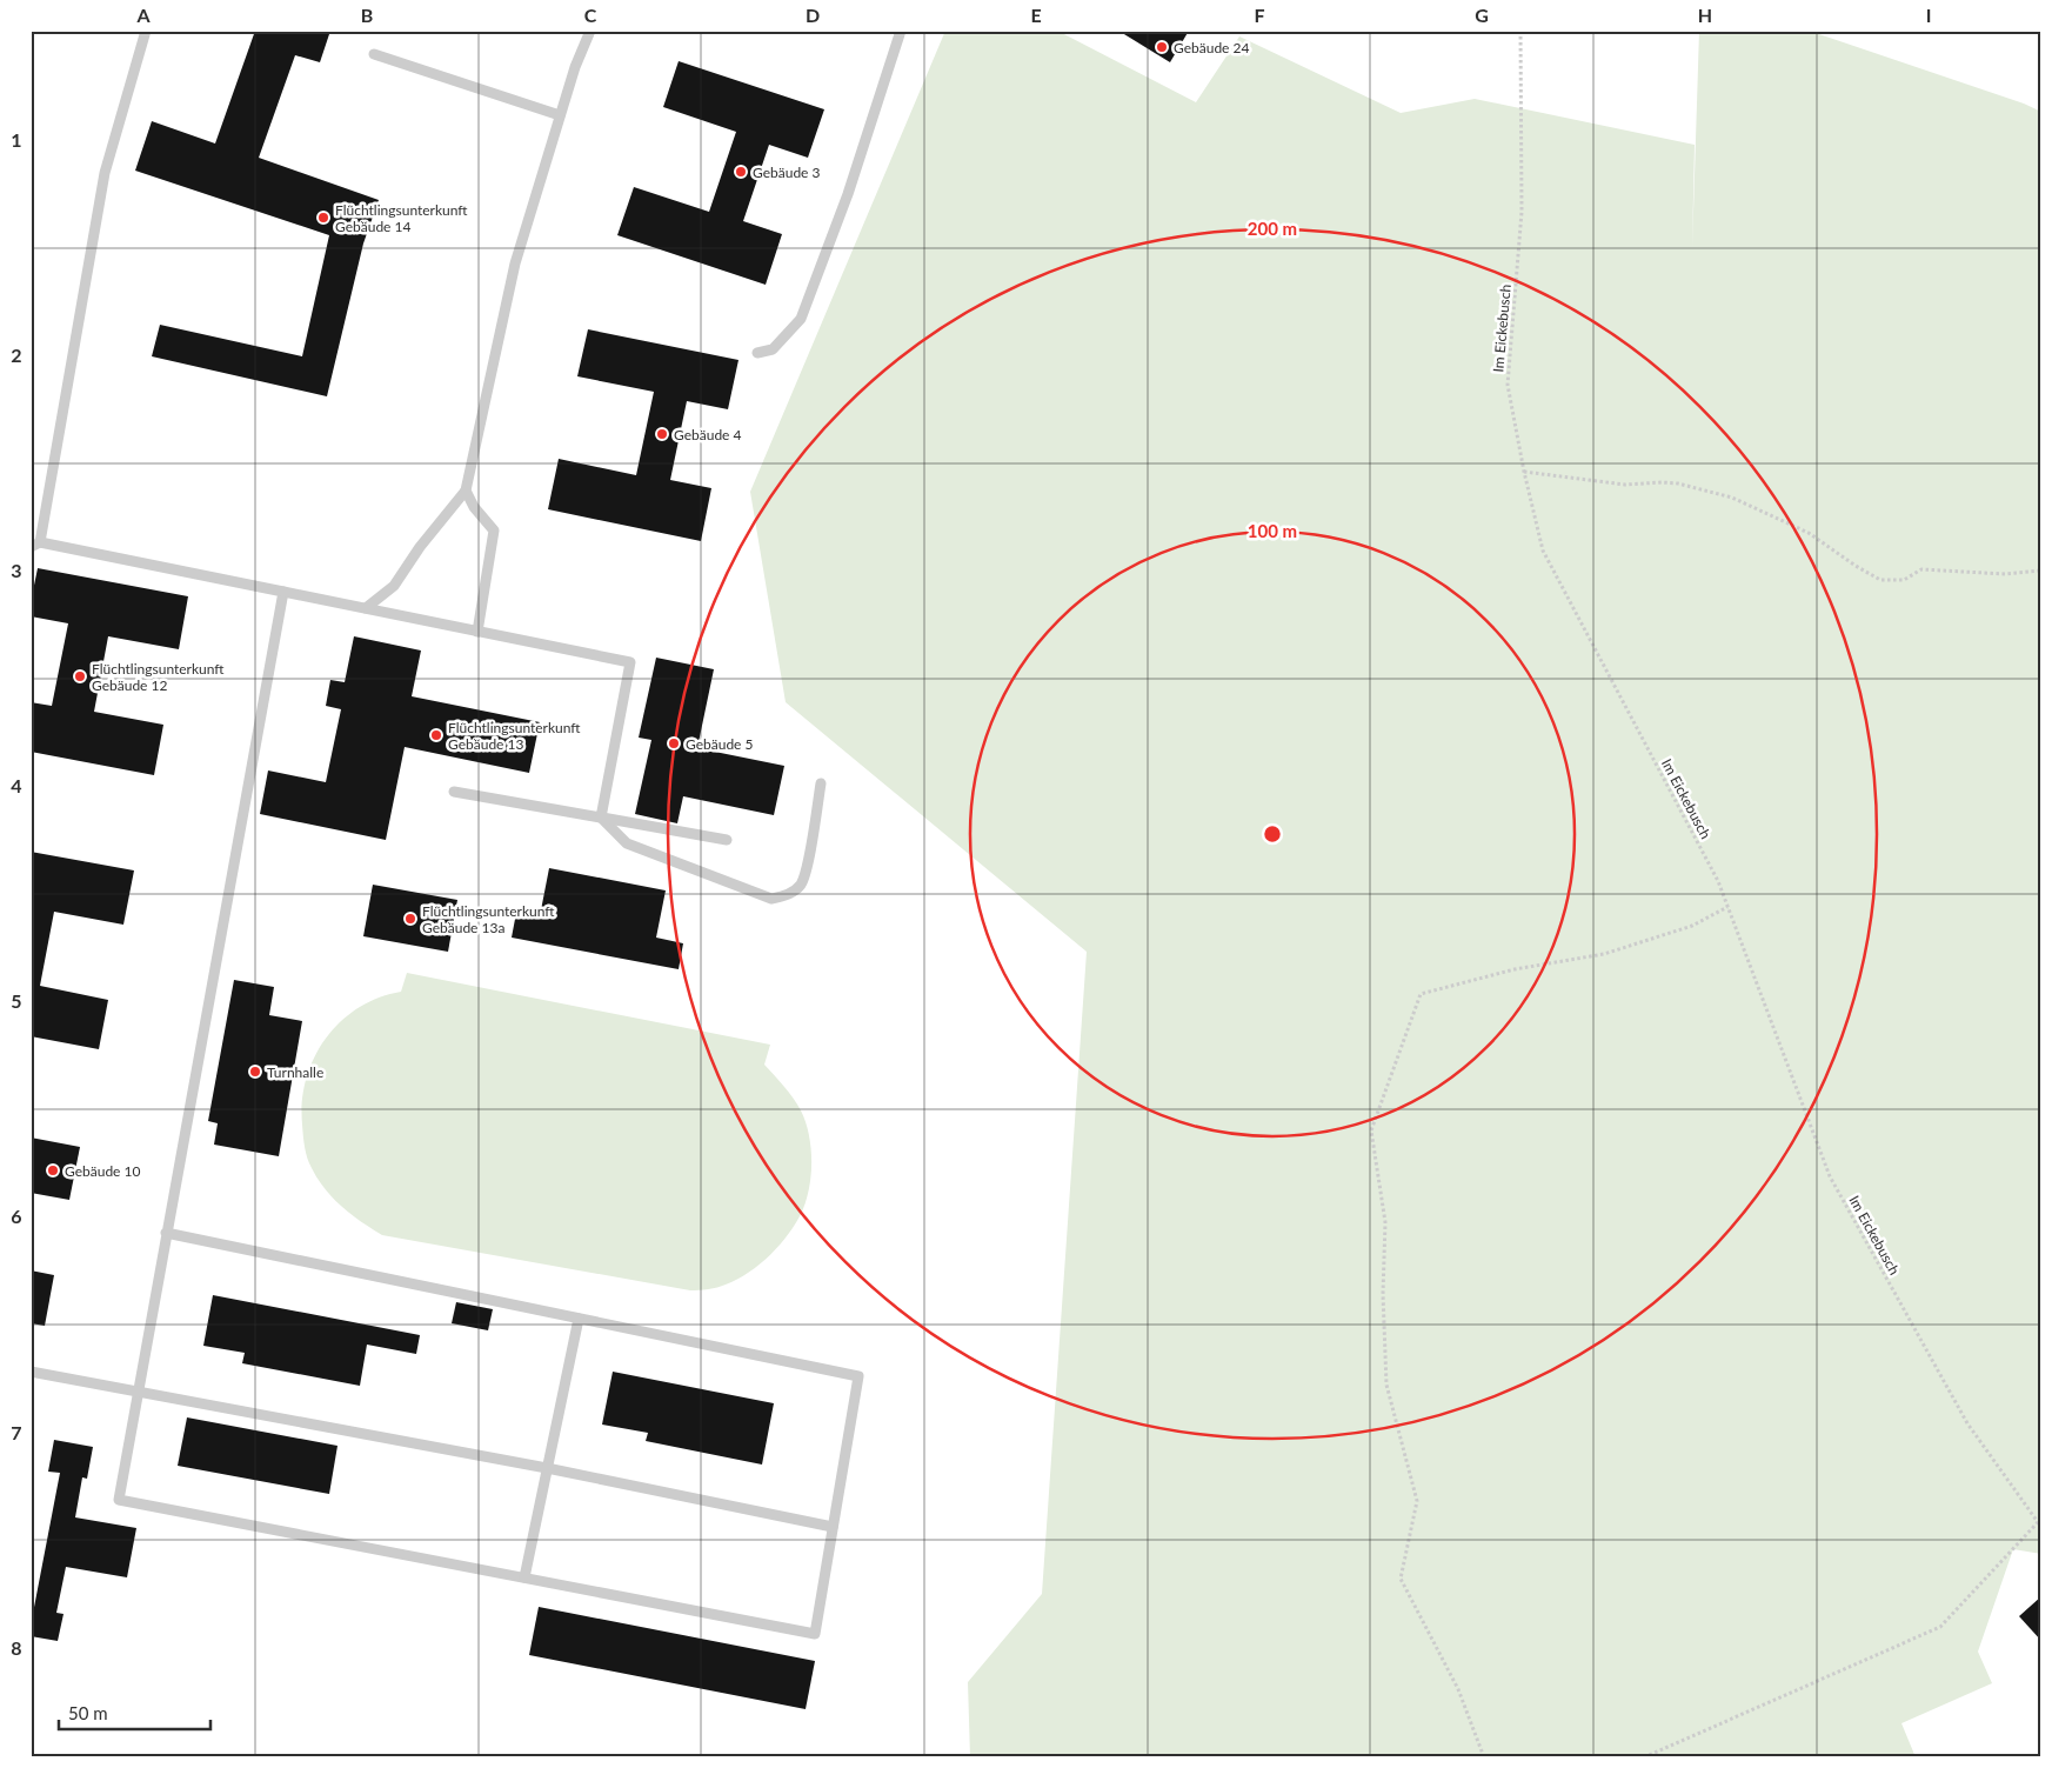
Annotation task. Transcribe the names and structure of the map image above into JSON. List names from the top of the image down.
{
  "streets": {
    "path": ["Im Eickebusch"]
  },
  "places": [
    "Gebäude 24",
    "Gebäude 3",
    "Flüchtlingsunterkunft Gebäude 14",
    "Gebäude 4",
    "Flüchtlingsunterkunft Gebäude 12",
    "Flüchtlingsunterkunft Gebäude 13",
    "Gebäude 5",
    "Flüchtlingsunterkunft Gebäude 13a",
    "Turnhalle",
    "Gebäude 10"
  ],
  "scale_bar": "50 m",
  "grid": {
    "columns": [
      "A",
      "B",
      "C",
      "D",
      "E",
      "F",
      "G",
      "H",
      "I"
    ],
    "rows": [
      "1",
      "2",
      "3",
      "4",
      "5",
      "6",
      "7",
      "8"
    ]
  },
  "rings": ["200 m", "100 m"]
}
